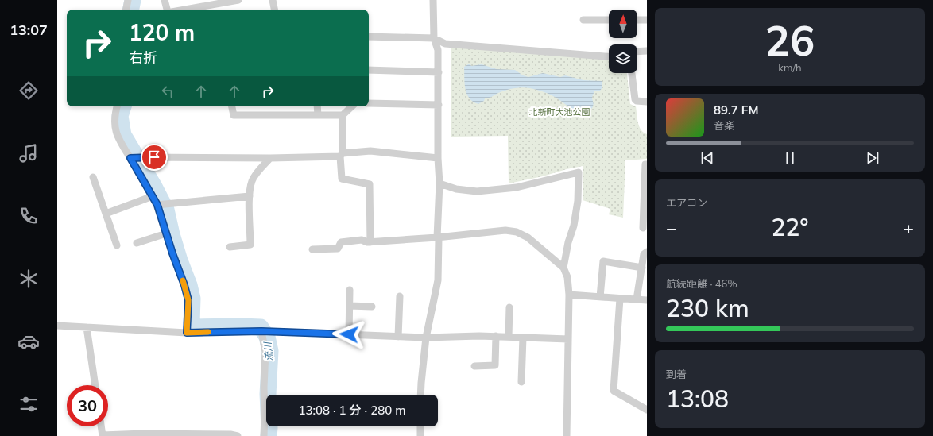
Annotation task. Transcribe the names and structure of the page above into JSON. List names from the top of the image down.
{
  "water": ["流川"],
  "parks": ["北新町大池公園"],
  "north": "top",
  "page": {
    "tabs": "13:07",
    "tile": [
      ["26", "km/h"],
      "エアコン",
      ["航続距離 · 46%", "230 km"],
      ["到着", "13:08"]
    ],
    "turn": ["120 m", "右折"],
    "song": ["89.7 FM", "音楽"],
    "heat": ["−", "22°", "+"],
    "limit": "30",
    "trip": "13:08 · 1 分 · 280 m"
  }
}
